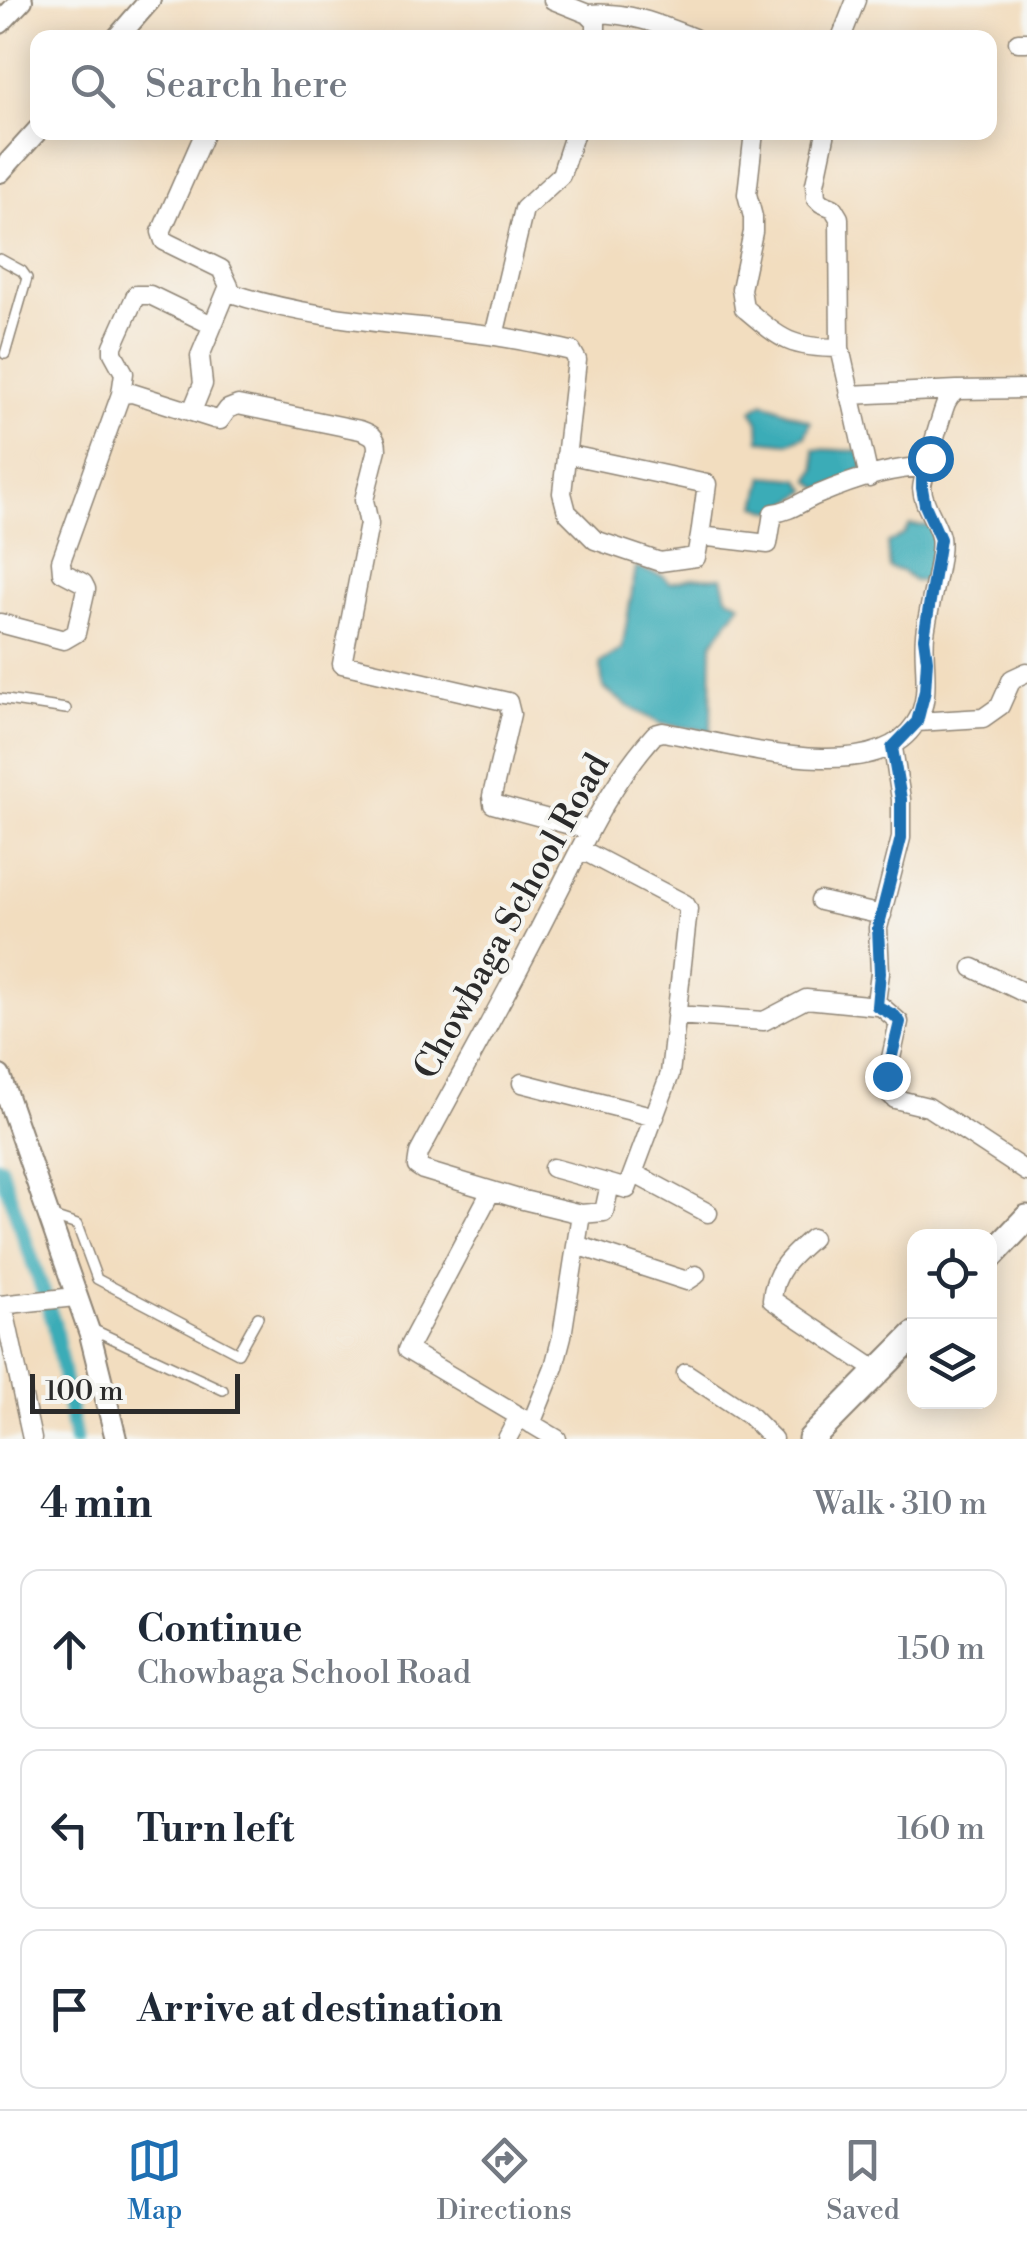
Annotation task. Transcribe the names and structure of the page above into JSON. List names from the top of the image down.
{
  "streets": {
    "street": ["Chowbaga School Road"]
  },
  "scale_bar": "100 m",
  "page": {
    "search": "Search here",
    "scale": "100 m",
    "heading": ["4 min", "Walk · 310 m"],
    "list": [
      ["Continue", "Chowbaga School Road", "150 m"],
      ["Turn left", "160 m"],
      "Arrive at destination"
    ],
    "nav": ["Map", "Directions", "Saved"]
  }
}
